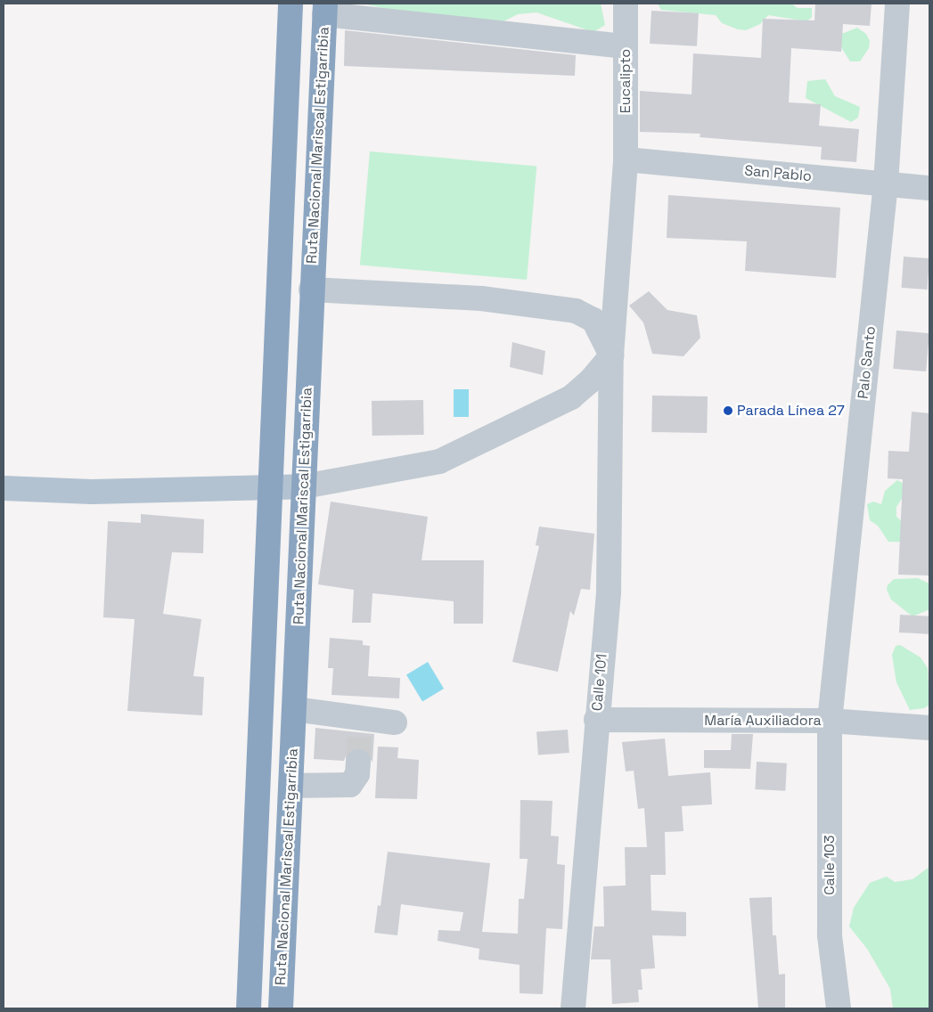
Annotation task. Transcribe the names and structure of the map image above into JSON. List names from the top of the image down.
{
  "streets": {
    "highway": ["Ruta Nacional Mariscal Estigarribia"],
    "street": [
      "Eucalipto",
      "San Pablo",
      "Palo Santo",
      "Calle 101",
      "María Auxiliadora",
      "Calle 103"
    ]
  },
  "crossings": [
    ["Eucalipto", "San Pablo"],
    ["Eucalipto", "Calle 101"],
    ["San Pablo", "Palo Santo"],
    ["Palo Santo", "María Auxiliadora"],
    ["Palo Santo", "Calle 103"],
    ["Calle 101", "María Auxiliadora"],
    ["María Auxiliadora", "Calle 103"]
  ],
  "places": ["Parada Línea 27"]
}
